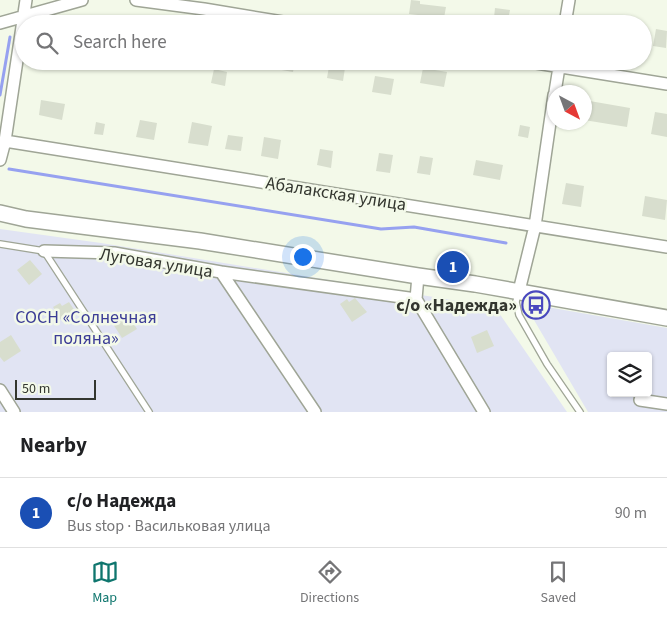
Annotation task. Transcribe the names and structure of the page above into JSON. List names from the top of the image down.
{
  "streets": {
    "street": ["Абалакская улица", "Луговая улица"]
  },
  "parks": ["СОСН «Солнечная поляна»"],
  "places": {
    "bus stop": ["с/о «Надежда»"]
  },
  "scale_bar": "50 m",
  "north": "bottom right",
  "page": {
    "search": "Search here",
    "pins": "1",
    "scale": "50 m",
    "heading": "Nearby",
    "list": [
      {
        "mark": "1",
        "name": "с/о Надежда",
        "note": "Bus stop · Васильковая улица",
        "value": "90 m"
      }
    ],
    "nav": ["Map", "Directions", "Saved"]
  }
}
